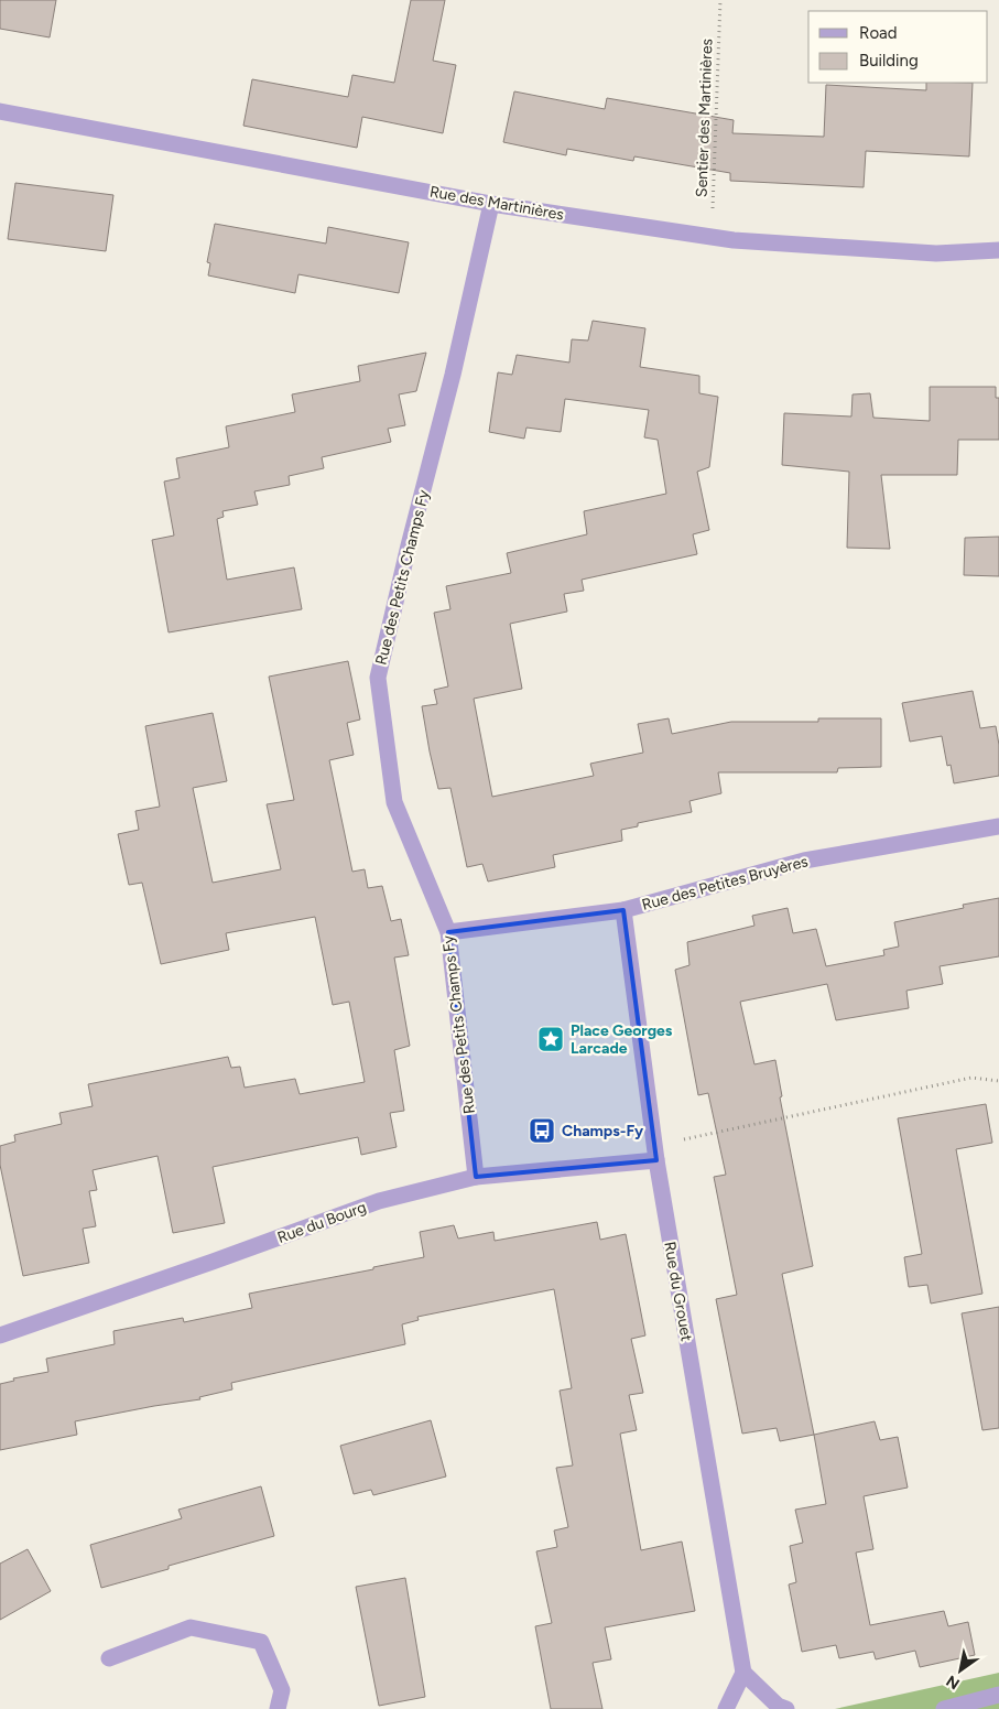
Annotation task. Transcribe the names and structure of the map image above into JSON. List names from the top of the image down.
{
  "streets": {
    "street": [
      "Rue des Martinières",
      "Rue des Petits Champs Fy",
      "Rue des Petites Bruyères",
      "Rue du Bourg",
      "Rue du Grouet"
    ],
    "path": ["Sentier des Martinières"]
  },
  "crossings": [
    ["Sentier des Martinières", "Rue des Martinières"],
    ["Rue des Martinières", "Rue des Petits Champs Fy"],
    ["Rue des Petits Champs Fy", "Rue des Petites Bruyères"],
    ["Rue des Petits Champs Fy", "Rue du Bourg"],
    ["Rue des Petites Bruyères", "Rue du Grouet"],
    ["Rue du Bourg", "Rue du Grouet"]
  ],
  "places": {
    "place": ["Place Georges Larcade"],
    "bus stop": ["Champs-Fy"]
  },
  "legend": ["Road", "Building"],
  "north": "bottom left"
}
